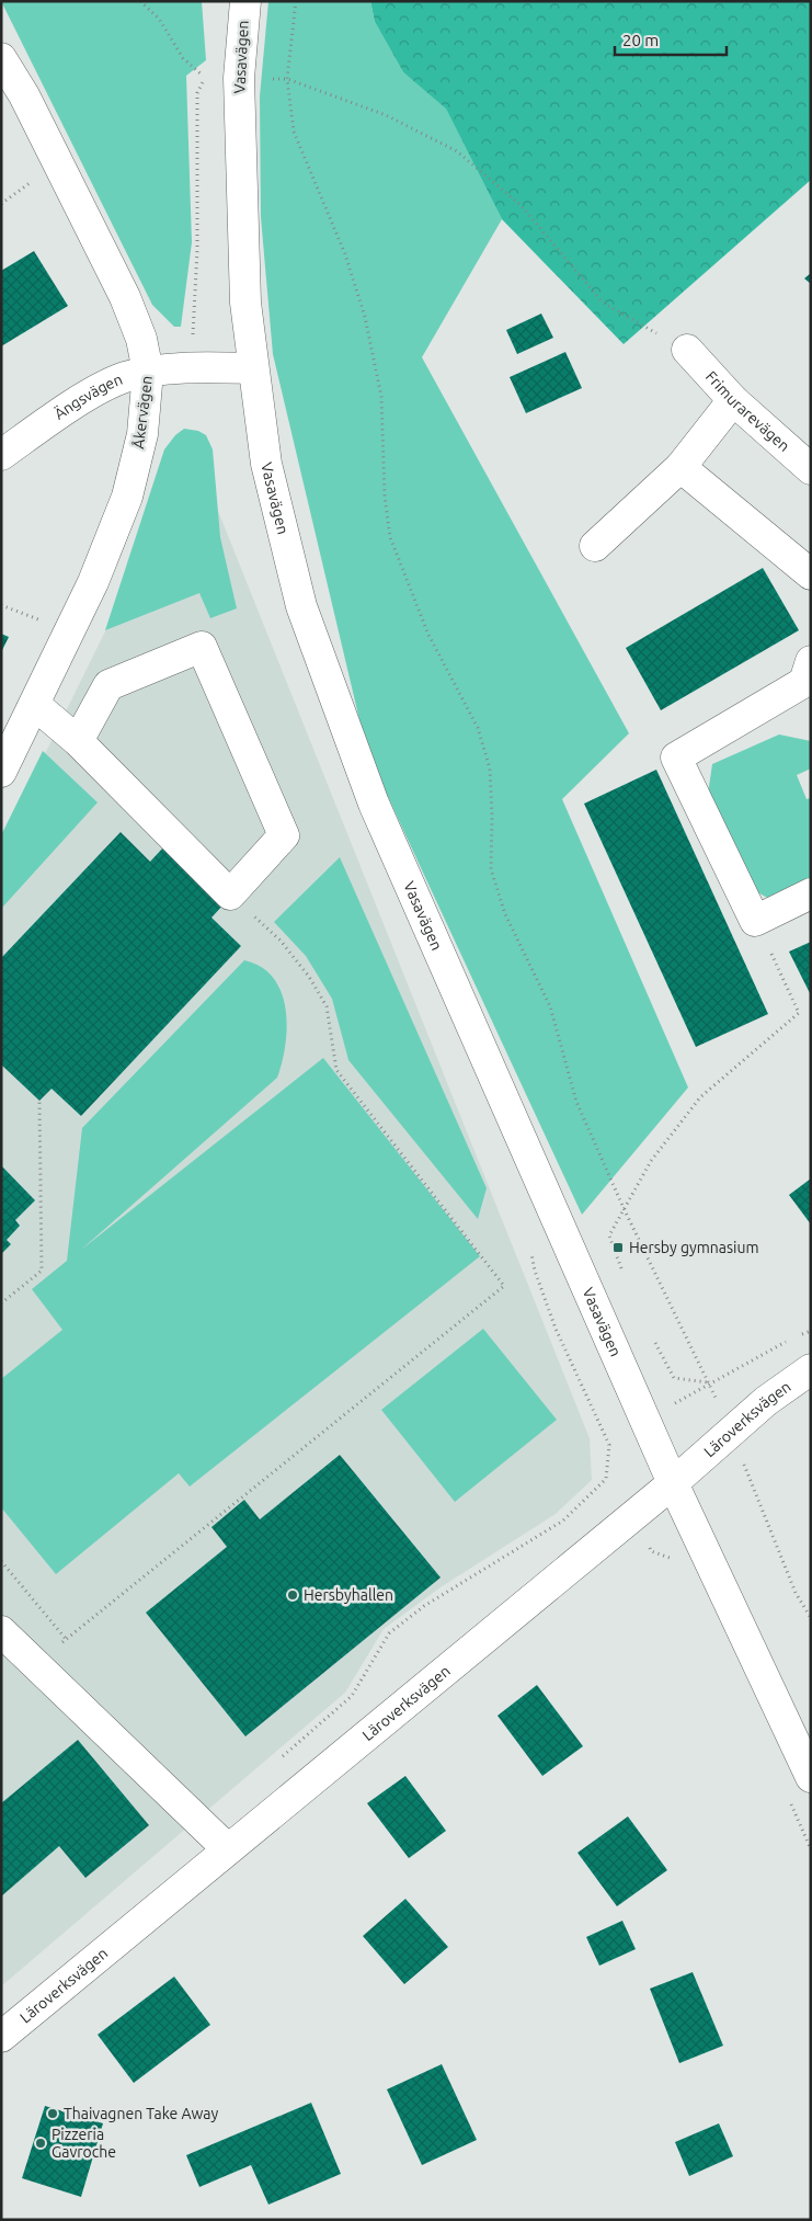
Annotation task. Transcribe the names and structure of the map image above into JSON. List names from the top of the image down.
{
  "streets": {
    "street": [
      "Vasavägen",
      "Ängsvägen",
      "Frimurarevägen",
      "Åkervägen",
      "Läroverksvägen"
    ]
  },
  "crossings": [
    ["Vasavägen", "Ängsvägen"],
    ["Vasavägen", "Läroverksvägen"],
    ["Ängsvägen", "Åkervägen"]
  ],
  "places": {
    "transit": ["Hersby gymnasium"],
    "other": ["Hersbyhallen", "Thaivagnen Take Away", "Pizzeria Gavroche"]
  },
  "scale_bar": "20 m"
}
